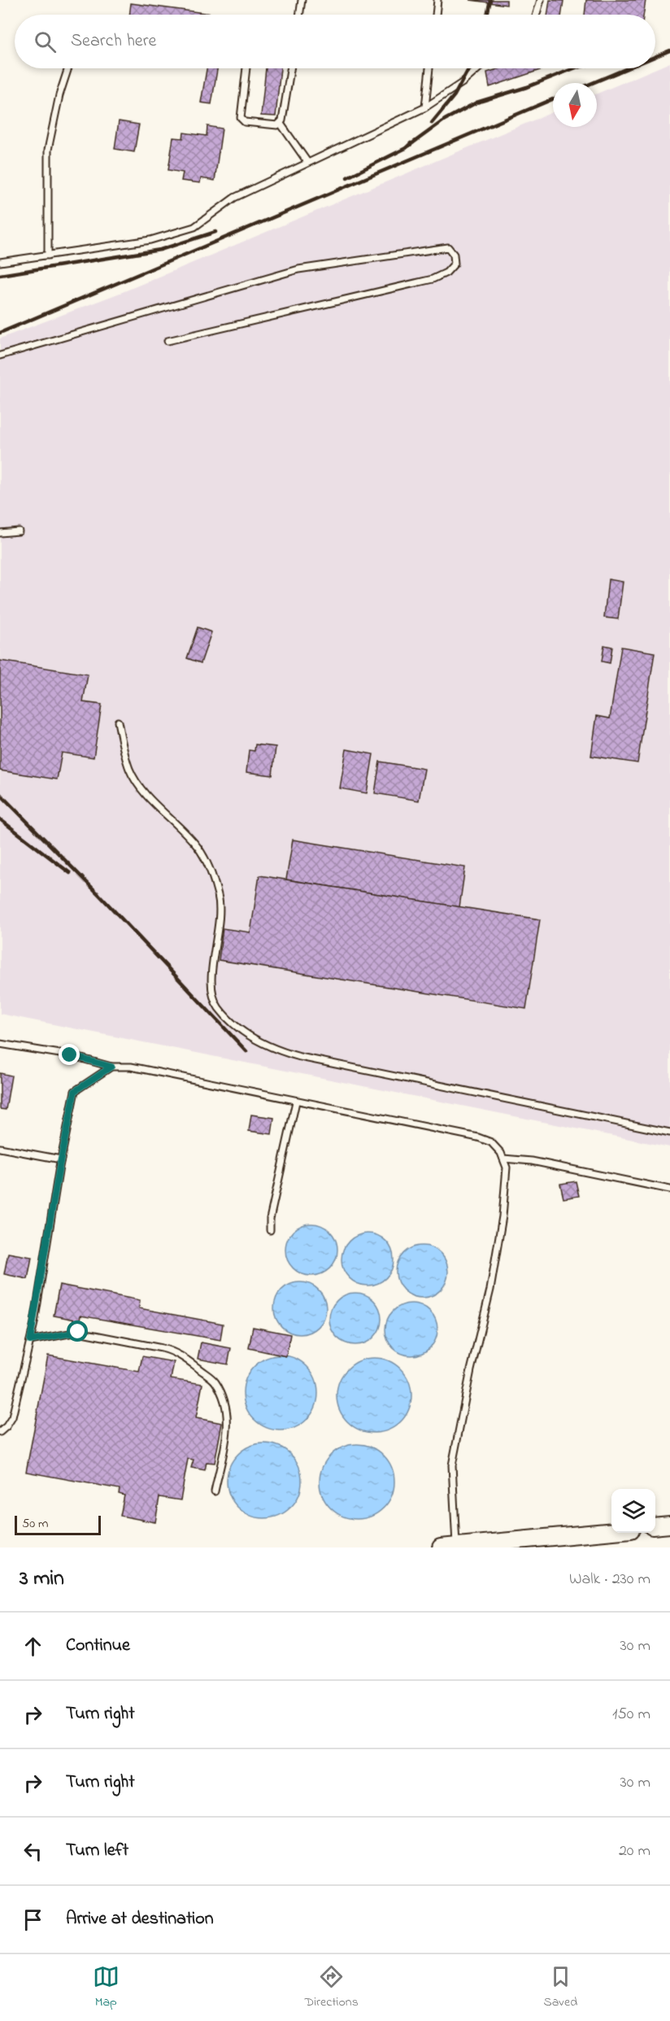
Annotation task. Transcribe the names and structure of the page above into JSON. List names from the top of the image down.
{
  "scale_bar": "50 m",
  "north": "bottom",
  "page": {
    "search": "Search here",
    "scale": "50 m",
    "heading": ["3 min", "Walk · 230 m"],
    "list": [
      ["Continue", "30 m"],
      ["Turn right", "150 m"],
      ["Turn right", "30 m"],
      ["Turn left", "20 m"],
      "Arrive at destination"
    ],
    "nav": ["Map", "Directions", "Saved"]
  }
}
